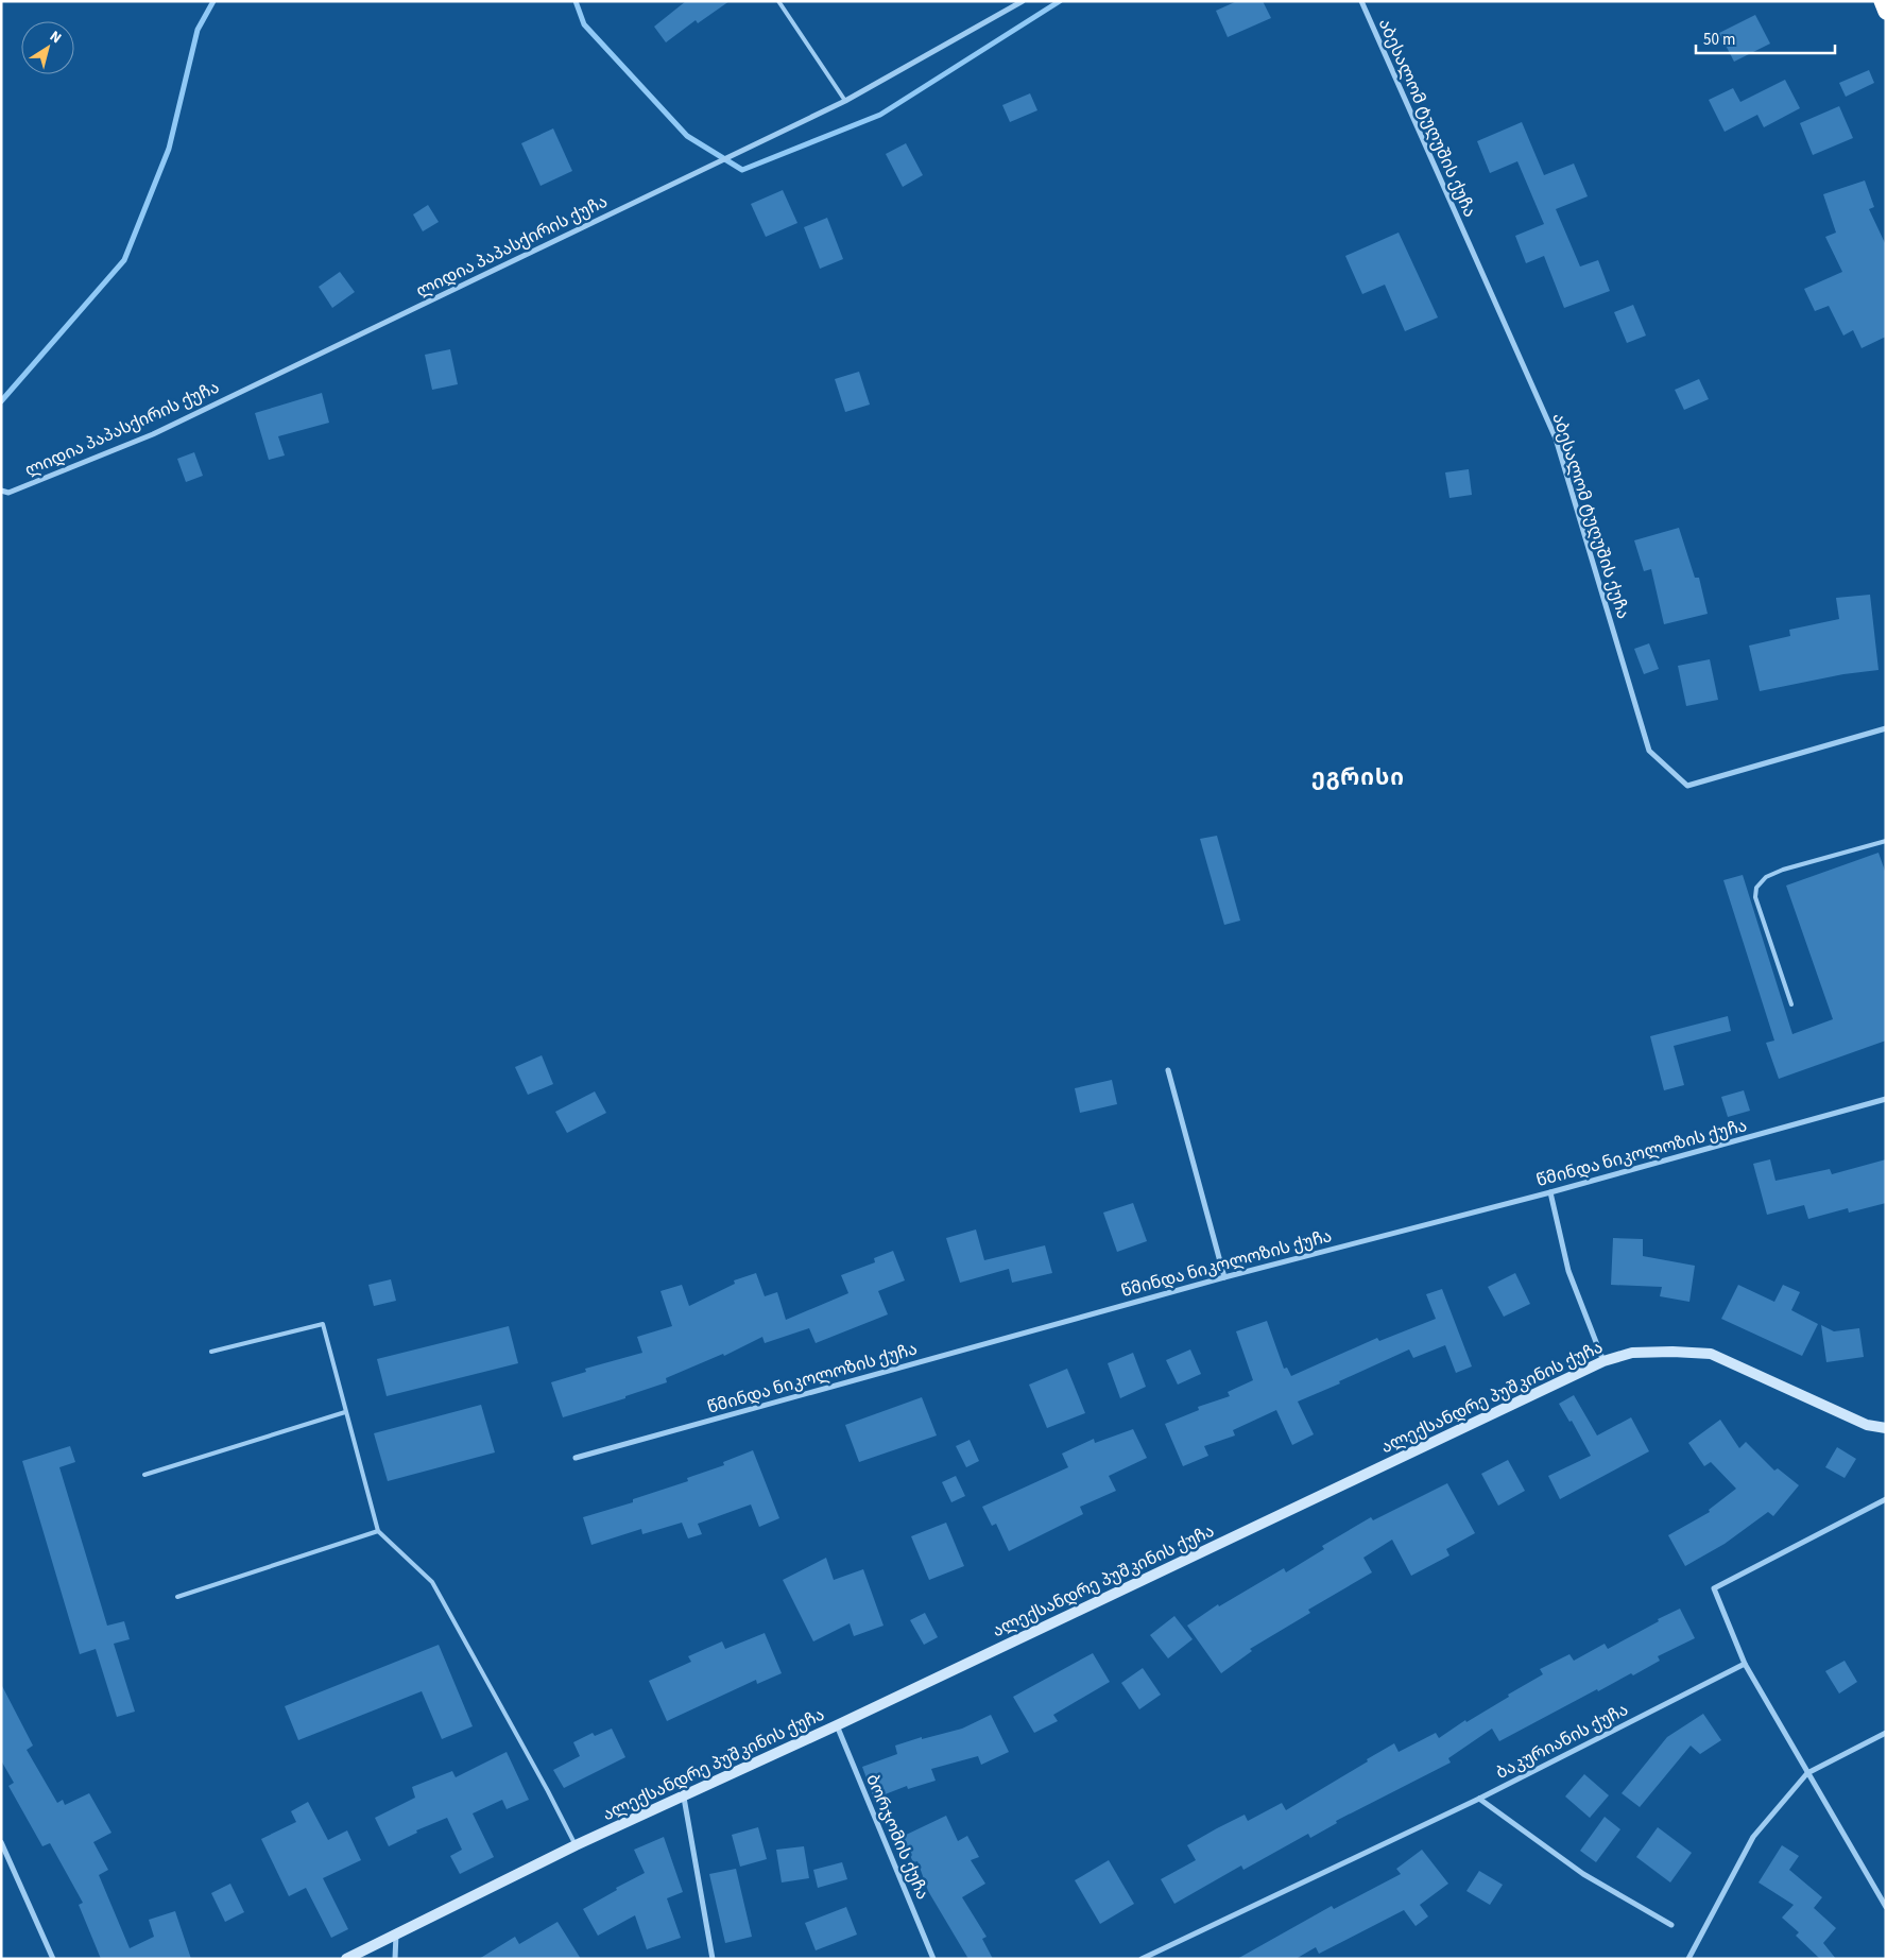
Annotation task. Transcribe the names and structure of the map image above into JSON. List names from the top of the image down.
{
  "streets": {
    "street": [
      "აბესალომ ტუღუშის ქუჩა",
      "ლიდია პაპასქირის ქუჩა",
      "წმინდა ნიკოლოზის ქუჩა",
      "ალექსანდრე პუშკინის ქუჩა",
      "ბაკურიანის ქუჩა",
      "ბორჯომის ქუჩა"
    ]
  },
  "crossings": [
    ["ალექსანდრე პუშკინის ქუჩა", "ბორჯომის ქუჩა"]
  ],
  "districts": ["ეგრისი"],
  "scale_bar": "50 m",
  "north": "top right"
}
